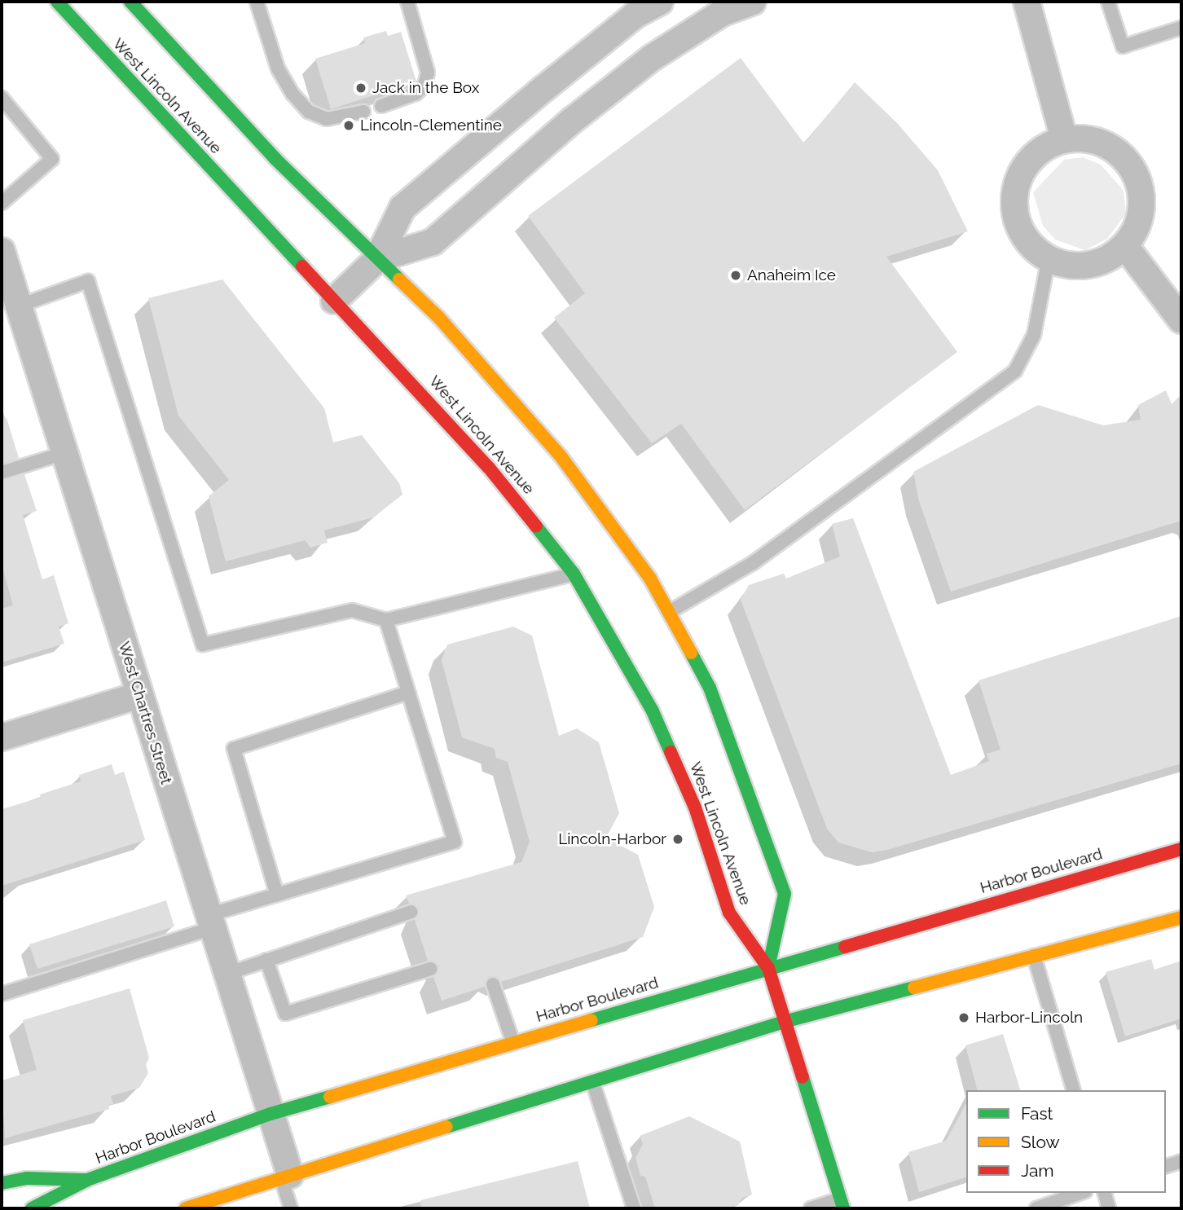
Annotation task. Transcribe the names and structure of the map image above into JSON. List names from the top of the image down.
{
  "streets": {
    "main road": ["West Lincoln Avenue", "Harbor Boulevard"],
    "street": ["West Chartres Street"]
  },
  "crossings": [
    ["West Lincoln Avenue", "Harbor Boulevard"],
    ["West Chartres Street", "Harbor Boulevard"]
  ],
  "places": [
    "Jack in the Box",
    "Lincoln-Clementine",
    "Anaheim Ice",
    "Lincoln-Harbor",
    "Harbor-Lincoln"
  ],
  "legend": ["Fast", "Slow", "Jam"]
}
